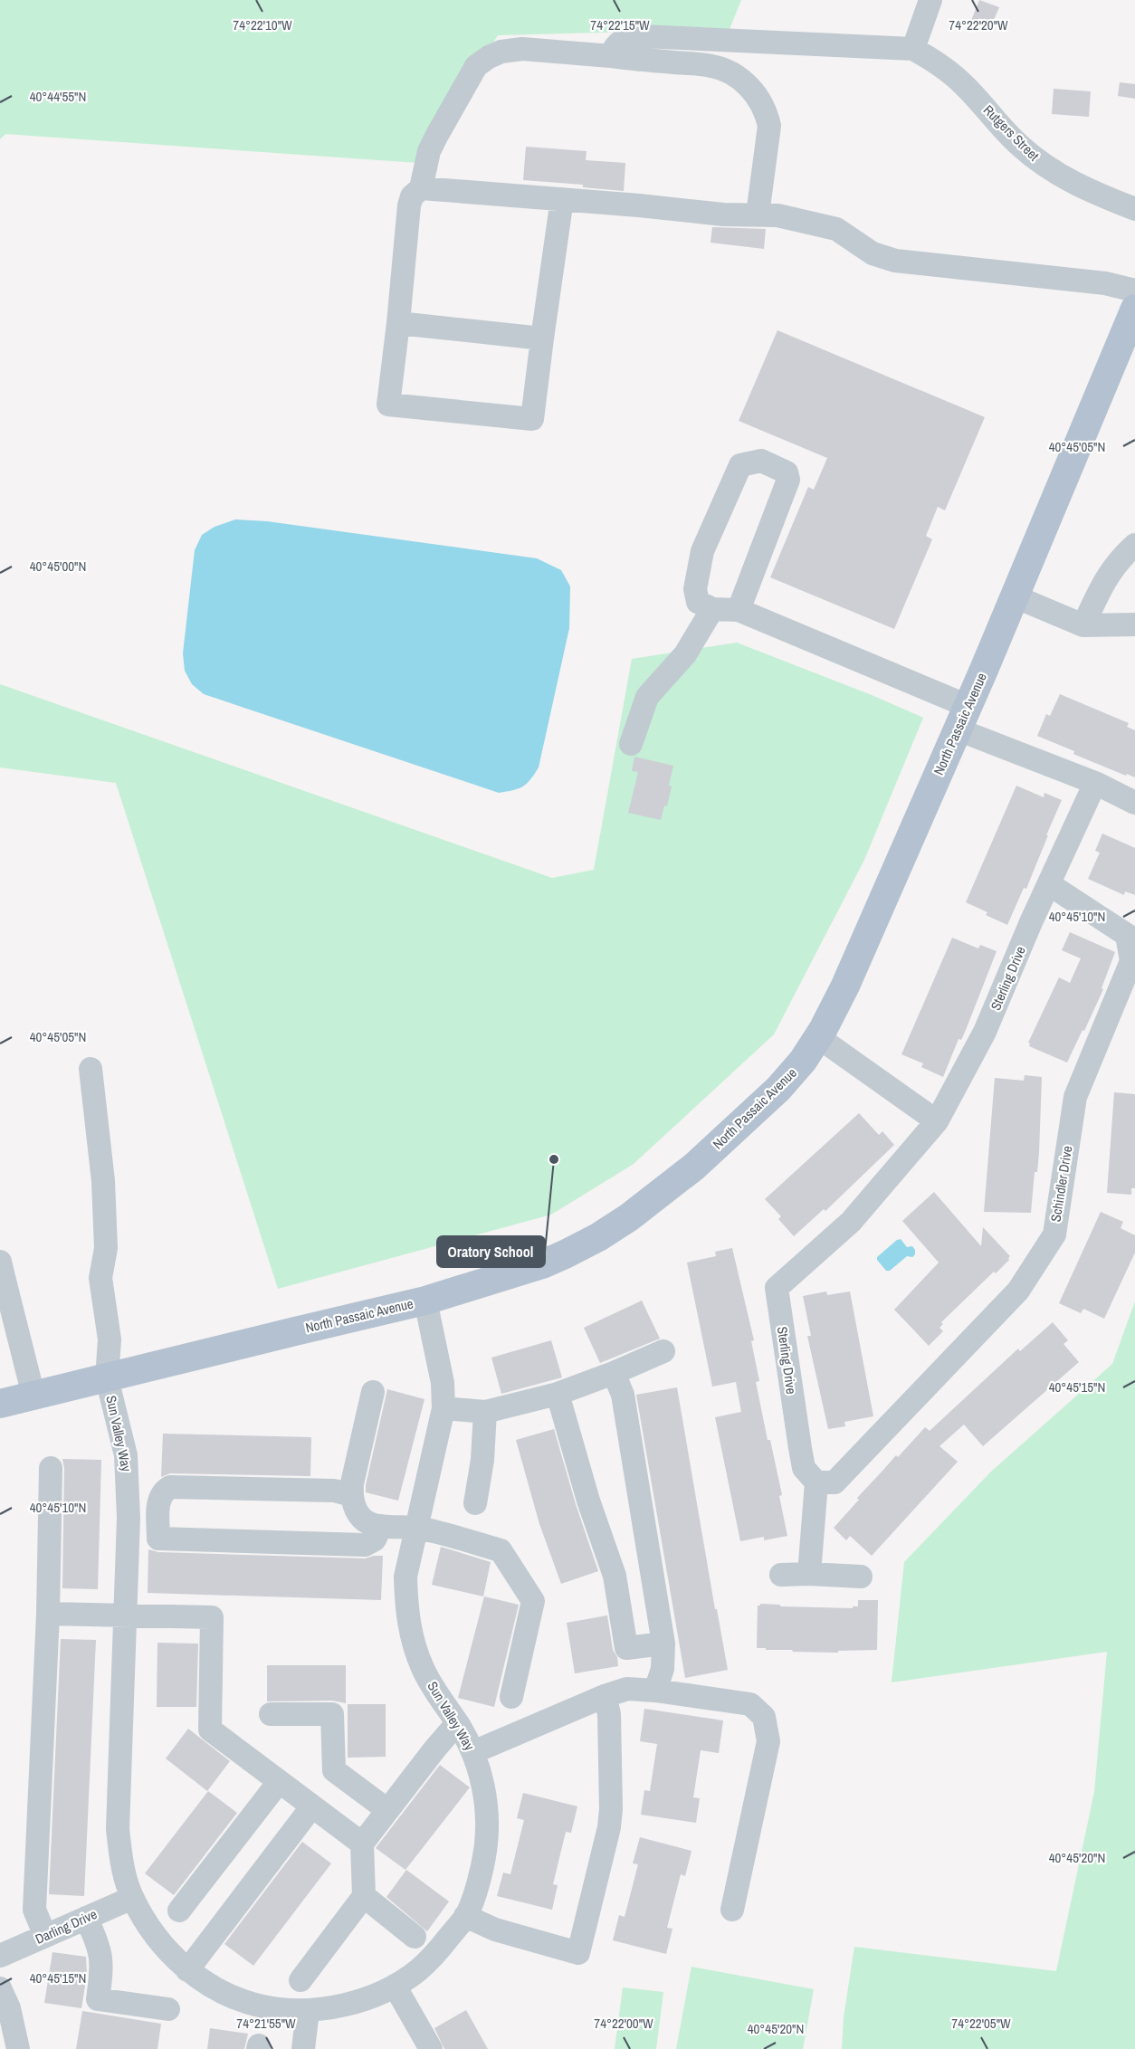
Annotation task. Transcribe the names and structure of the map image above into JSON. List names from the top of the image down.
{
  "streets": {
    "main road": ["North Passaic Avenue"],
    "street": [
      "Rutgers Street",
      "Sterling Drive",
      "Schindler Drive",
      "Sun Valley Way",
      "Darling Drive"
    ]
  },
  "crossings": [
    ["North Passaic Avenue", "Sun Valley Way"],
    ["Sterling Drive", "Schindler Drive"],
    ["Sun Valley Way", "Darling Drive"]
  ],
  "places": ["Oratory School"],
  "coordinates": [
    "74°22'10\"W",
    "74°22'15\"W",
    "74°22'20\"W",
    "40°44'55\"N",
    "40°45'05\"N",
    "40°45'00\"N",
    "40°45'10\"N",
    "40°45'15\"N",
    "40°45'20\"N",
    "74°21'55\"W",
    "74°22'00\"W",
    "74°22'05\"W"
  ]
}
